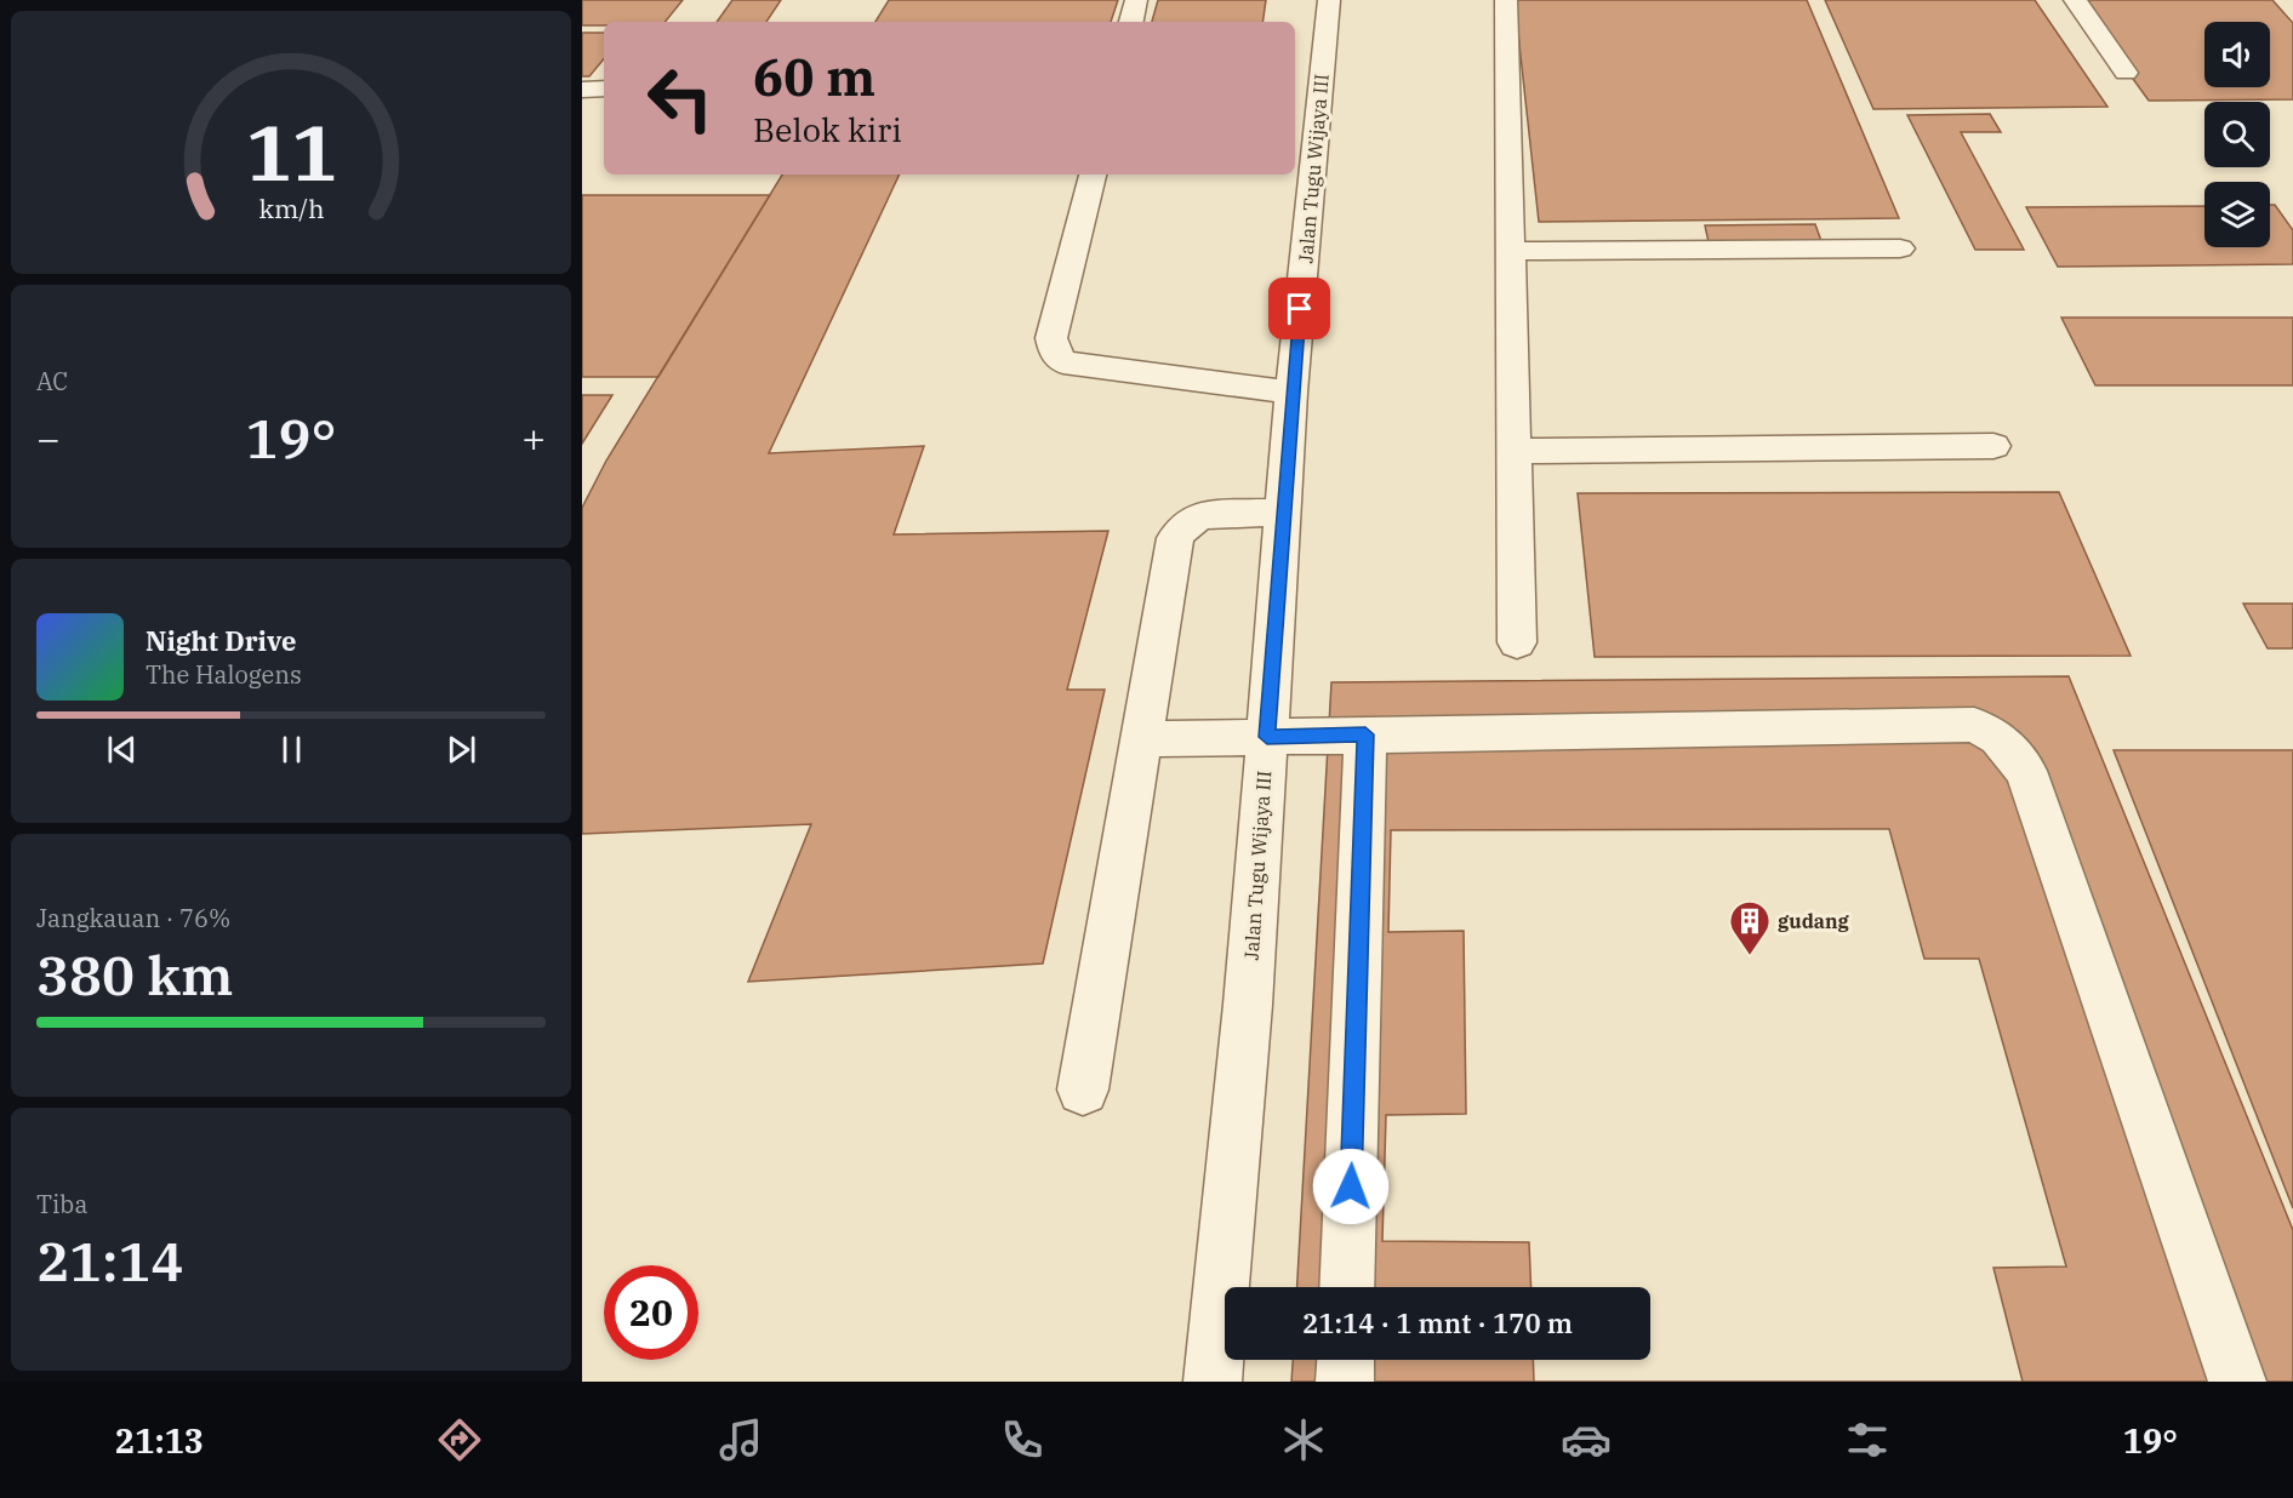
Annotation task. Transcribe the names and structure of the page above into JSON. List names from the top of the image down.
{
  "streets": {
    "street": ["Jalan Tugu Wijaya III"]
  },
  "places": {
    "building": ["gudang"]
  },
  "page": {
    "turn": ["60 m", "Belok kiri"],
    "tile": [
      "AC",
      ["Jangkauan · 76%", "380 km"],
      ["Tiba", "21:14"]
    ],
    "heat": ["−", "19°", "+"],
    "song": ["Night Drive", "The Halogens"],
    "limit": "20",
    "trip": "21:14 · 1 mnt · 170 m",
    "tabs": ["21:13", "19°"],
    "gauge": ["11", "km/h"]
  }
}
